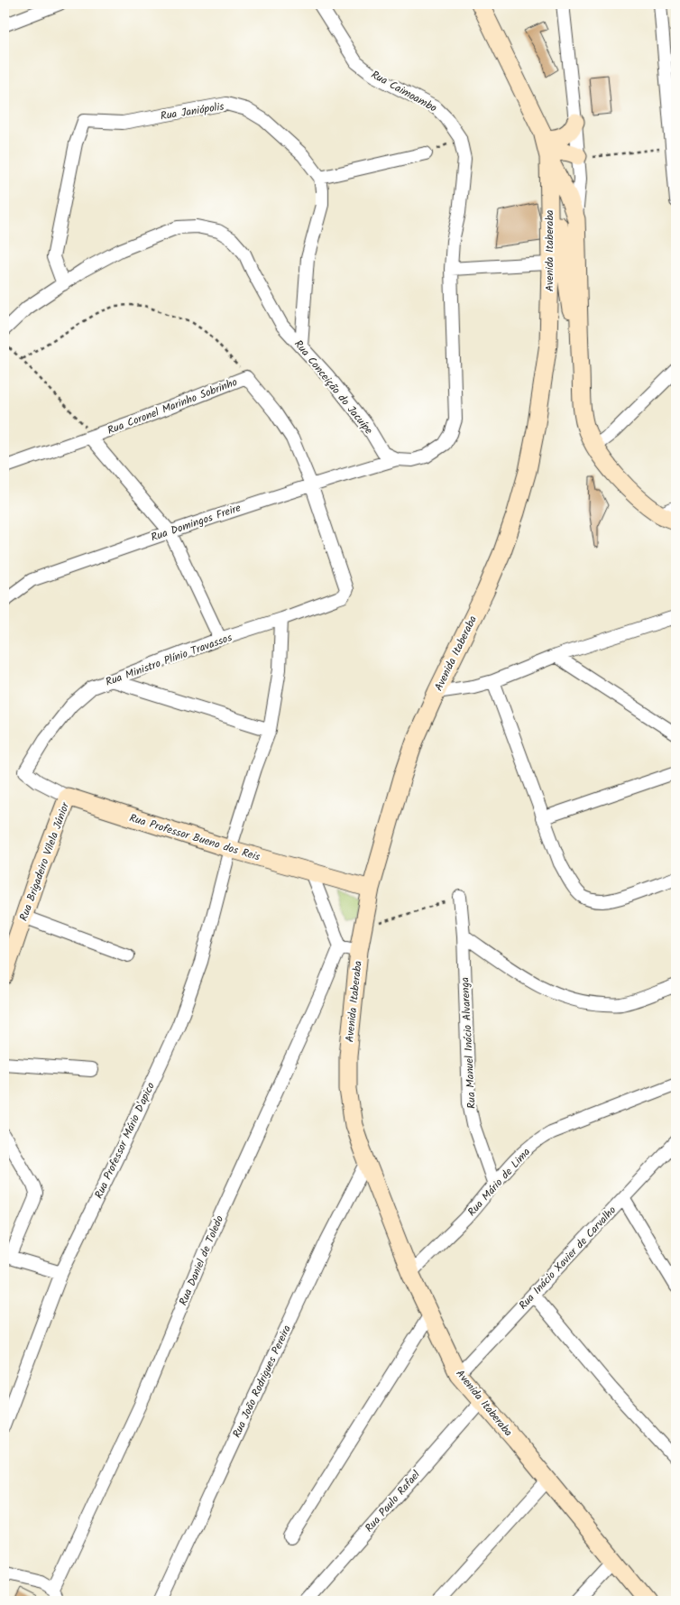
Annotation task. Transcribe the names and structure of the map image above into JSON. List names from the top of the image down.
{
  "streets": {
    "main road": ["Avenida Itaberaba", "Rua Professor Bueno dos Reis", "Rua Brigadeiro Vilela Júnior"],
    "street": [
      "Rua Caimoambo",
      "Rua Janiópolis",
      "Rua Conceição do Jacuípe",
      "Rua Coronel Marinho Sobrinho",
      "Rua Domingos Freire",
      "Rua Ministro Plínio Travassos",
      "Rua Manuel Inácio Alvarenga",
      "Rua Professor Mário D'apico",
      "Rua Mário de Lima",
      "Rua Inácio Xavier de Carvalho",
      "Rua Daniel de Toledo",
      "Rua João Rodrigues Pereira",
      "Rua Paulo Rafael"
    ]
  },
  "crossings": [
    ["Rua Janiópolis", "Rua Conceição do Jacuípe"],
    ["Avenida Itaberaba", "Rua Professor Bueno dos Reis"],
    ["Avenida Itaberaba", "Rua Mário de Lima"],
    ["Avenida Itaberaba", "Rua Inácio Xavier de Carvalho"],
    ["Avenida Itaberaba", "Rua João Rodrigues Pereira"],
    ["Avenida Itaberaba", "Rua Paulo Rafael"],
    ["Rua Conceição do Jacuípe", "Rua Domingos Freire"],
    ["Rua Coronel Marinho Sobrinho", "Rua Domingos Freire"],
    ["Rua Coronel Marinho Sobrinho", "Rua Ministro Plínio Travassos"],
    ["Rua Ministro Plínio Travassos", "Rua Professor Bueno dos Reis"],
    ["Rua Ministro Plínio Travassos", "Rua Professor Mário D'apico"],
    ["Rua Professor Bueno dos Reis", "Rua Brigadeiro Vilela Júnior"],
    ["Rua Professor Bueno dos Reis", "Rua Professor Mário D'apico"],
    ["Rua Manuel Inácio Alvarenga", "Rua Mário de Lima"]
  ]
}
